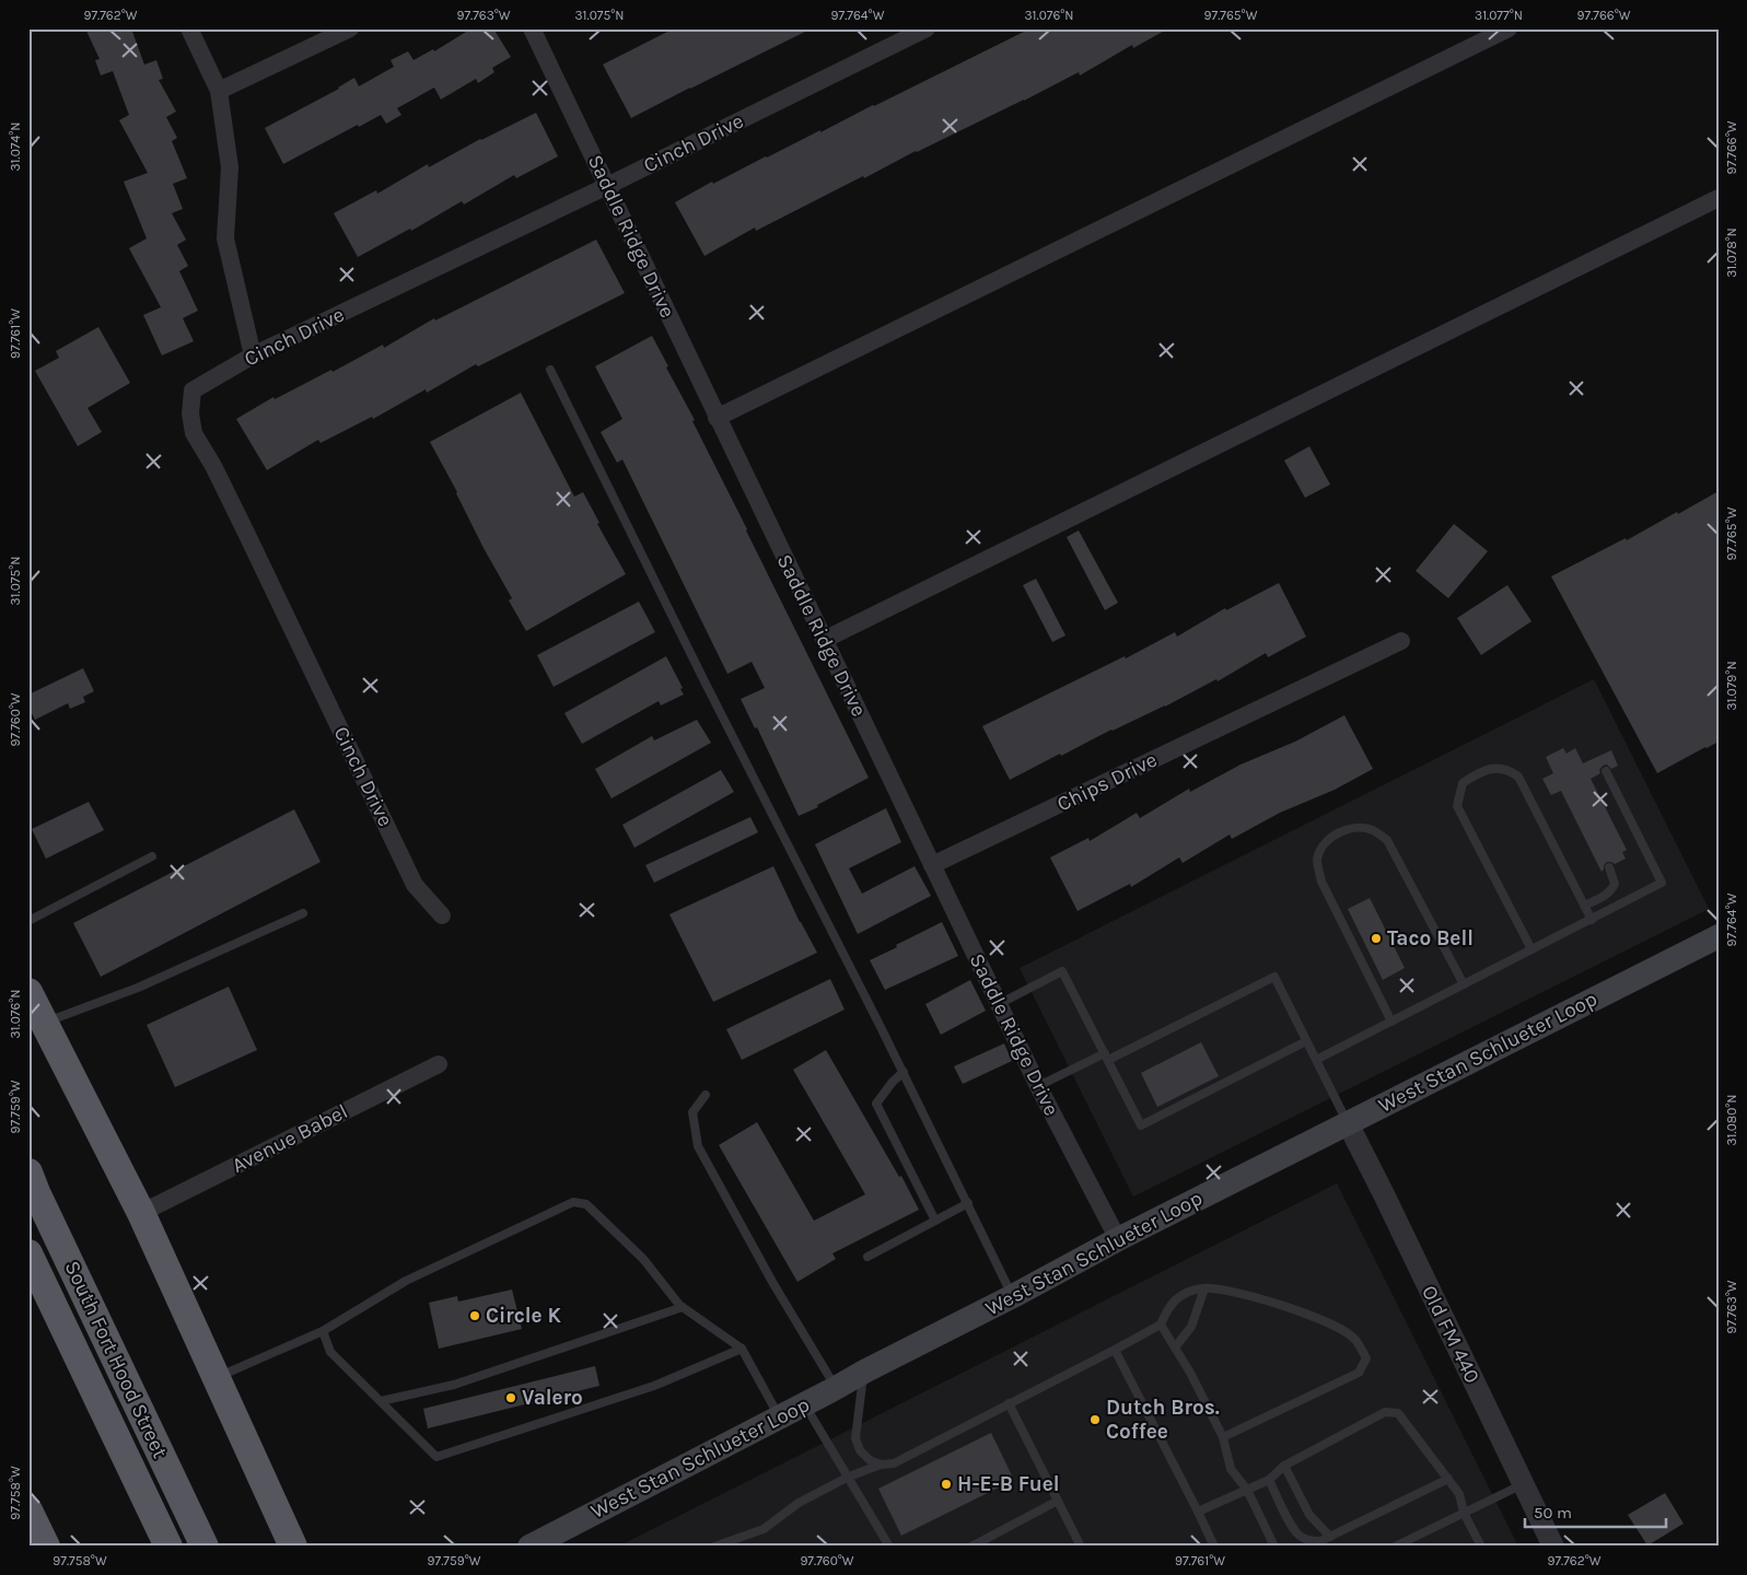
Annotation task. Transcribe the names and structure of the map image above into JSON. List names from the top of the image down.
{
  "streets": {
    "highway": ["South Fort Hood Street"],
    "main road": ["West Stan Schlueter Loop"],
    "street": [
      "Cinch Drive",
      "Saddle Ridge Drive",
      "Chips Drive",
      "Avenue Babel",
      "Old FM 440"
    ]
  },
  "crossings": [
    ["Cinch Drive", "Saddle Ridge Drive"],
    ["Saddle Ridge Drive", "Chips Drive"],
    ["Saddle Ridge Drive", "West Stan Schlueter Loop"],
    ["West Stan Schlueter Loop", "Old FM 440"]
  ],
  "places": [
    "Taco Bell",
    "Circle K",
    "Valero",
    "Dutch Bros. Coffee",
    "H-E-B Fuel"
  ],
  "scale_bar": "50 m",
  "coordinates": [
    "97.762°W",
    "97.763°W",
    "31.075°N",
    "97.764°W",
    "31.076°N",
    "97.765°W",
    "31.077°N",
    "97.766°W",
    "31.074°N",
    "31.078°N",
    "97.761°W",
    "31.079°N",
    "97.760°W",
    "97.759°W",
    "31.080°N",
    "97.758°W"
  ]
}
